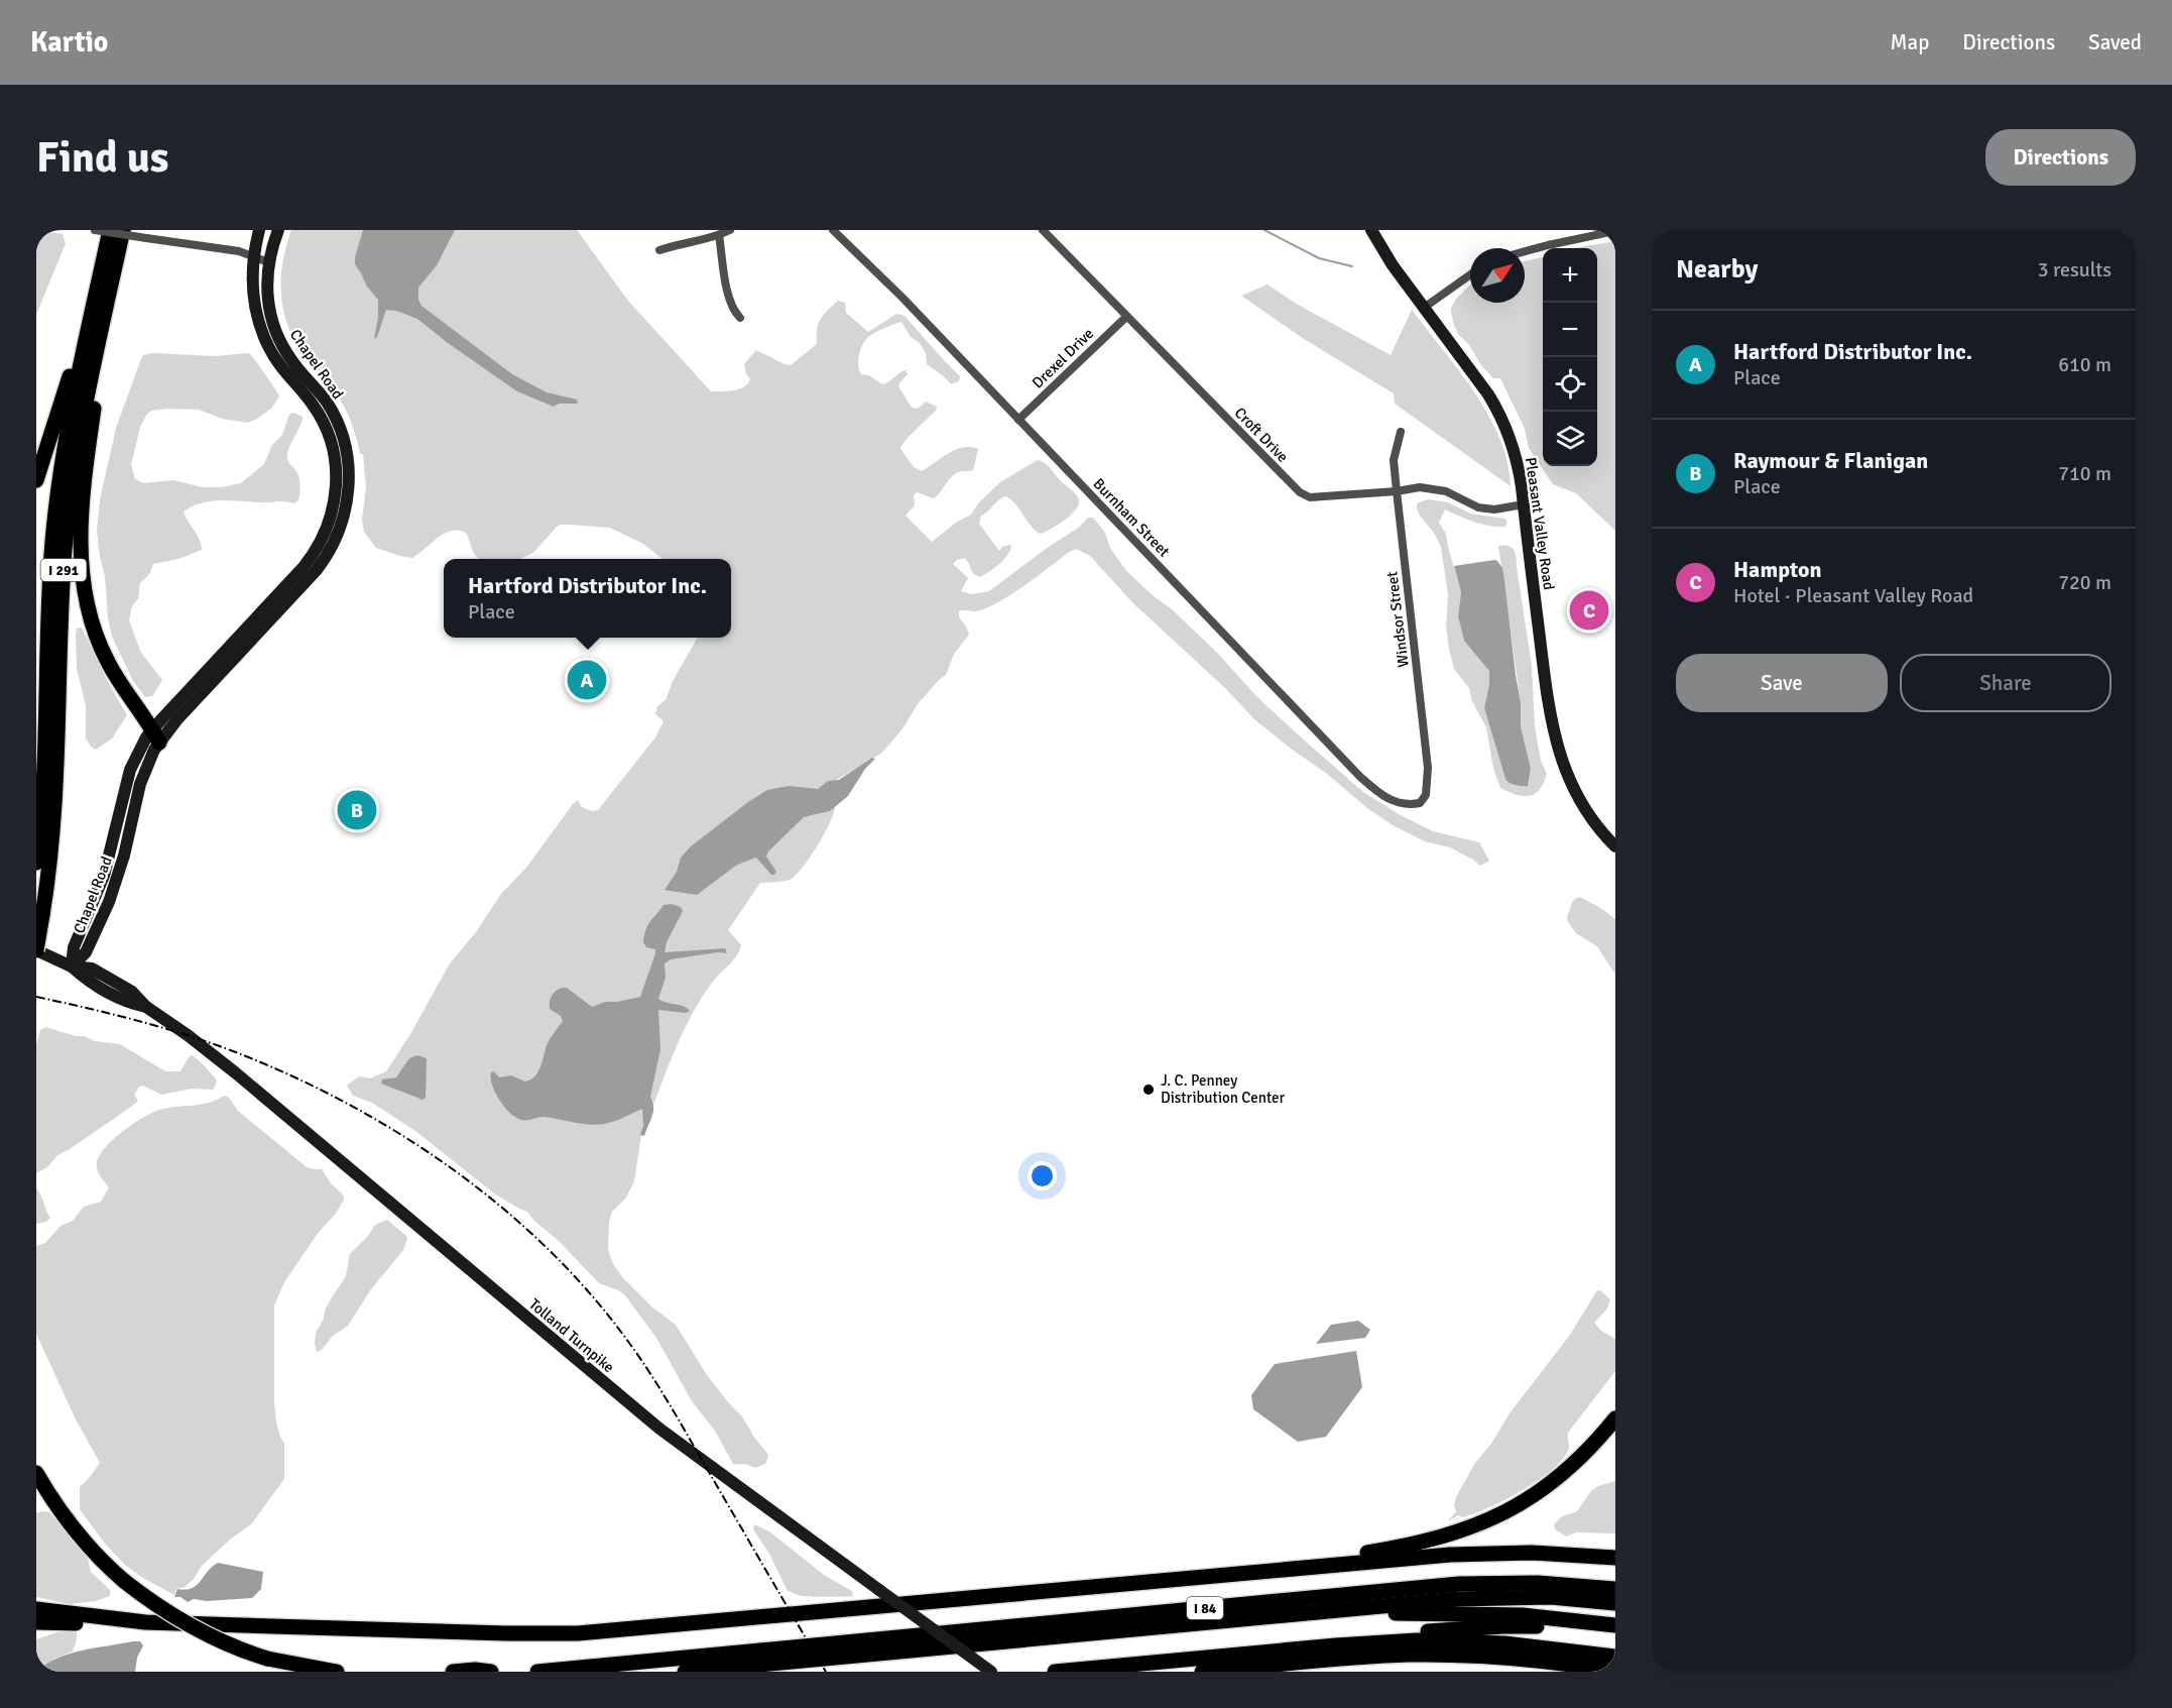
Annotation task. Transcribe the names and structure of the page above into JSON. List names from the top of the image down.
{
  "streets": {
    "highway": ["I 291", "I 84"],
    "main road": ["Chapel Road", "Pleasant Valley Road", "Tolland Turnpike"],
    "street": [
      "Drexel Drive",
      "Croft Drive",
      "Burnham Street",
      "Windsor Street"
    ]
  },
  "crossings": [
    ["Drexel Drive", "Croft Drive"],
    ["Drexel Drive", "Burnham Street"],
    ["Chapel Road", "Tolland Turnpike"],
    ["Croft Drive", "Pleasant Valley Road"],
    ["Croft Drive", "Windsor Street"],
    ["Burnham Street", "Windsor Street"],
    ["I 291", "Tolland Turnpike"]
  ],
  "places": ["J. C. Penney Distribution Center"],
  "north": "top right",
  "page": {
    "header": "Kartio",
    "nav": ["Map", "Directions", "Saved"],
    "buttons": [
      "Directions",
      ["Save", "Share"]
    ],
    "title": "Find us",
    "heading": ["Nearby", "3 results"],
    "map_buttons": ["+", "−"],
    "list": [
      {
        "mark": "A",
        "name": "Hartford Distributor Inc.",
        "note": "Place",
        "value": "610 m"
      },
      {
        "mark": "B",
        "name": "Raymour & Flanigan",
        "note": "Place",
        "value": "710 m"
      },
      {
        "mark": "C",
        "name": "Hampton",
        "note": "Hotel · Pleasant Valley Road",
        "value": "720 m"
      }
    ],
    "popup": ["Hartford Distributor Inc.", "Place"],
    "pins": ["C", "A", "B"]
  }
}
